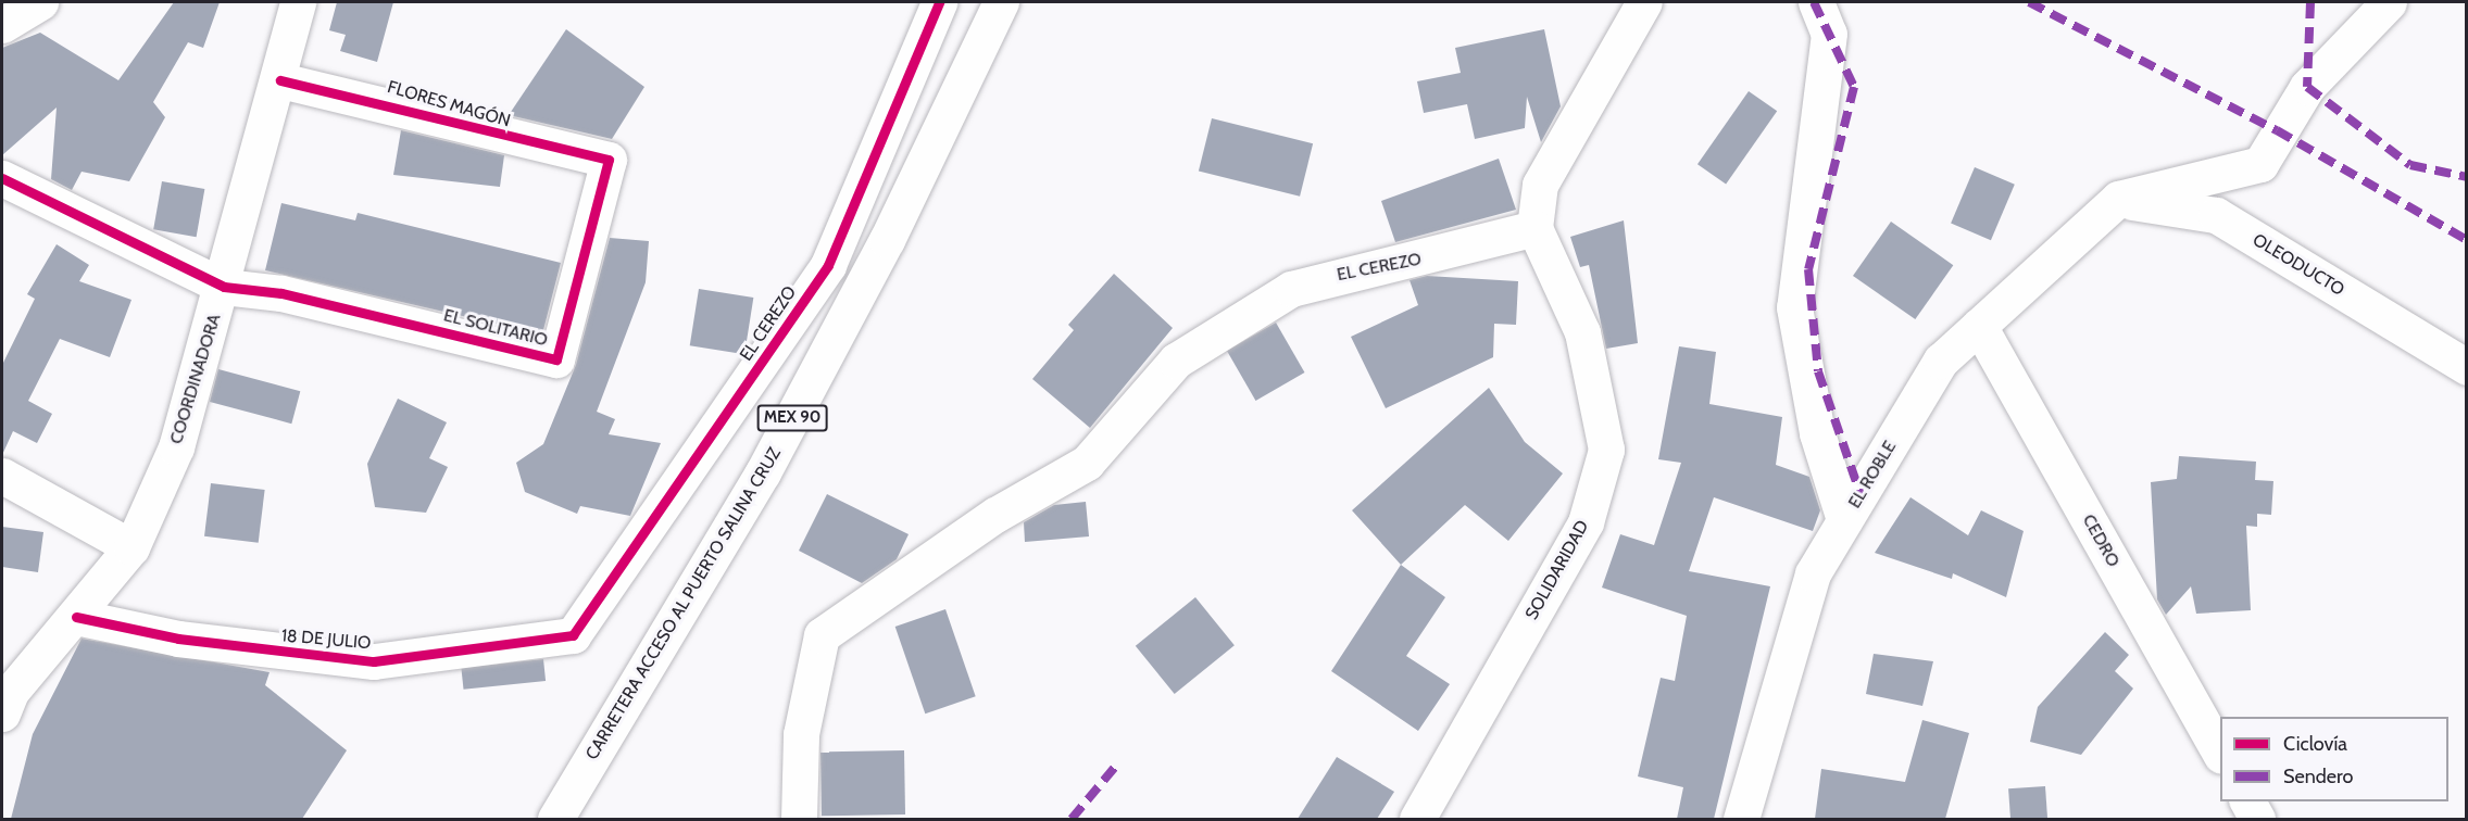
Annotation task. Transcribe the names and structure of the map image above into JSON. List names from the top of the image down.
{
  "streets": {
    "street": [
      "FLORES MAGÓN",
      "OLEODUCTO",
      "EL CEREZO",
      "EL SOLITARIO",
      "COORDINADORA",
      "MEX 90",
      "EL ROBLE",
      "CEDRO",
      "SOLIDARIDAD",
      "CARRETERA ACCESO AL PUERTO SALINA CRUZ",
      "18 DE JULIO"
    ]
  },
  "crossings": [
    ["FLORES MAGÓN", "EL SOLITARIO"],
    ["FLORES MAGÓN", "COORDINADORA"],
    ["OLEODUCTO", "EL ROBLE"],
    ["EL CEREZO", "SOLIDARIDAD"],
    ["EL CEREZO", "18 DE JULIO"],
    ["EL SOLITARIO", "COORDINADORA"],
    ["COORDINADORA", "18 DE JULIO"],
    ["EL ROBLE", "CEDRO"]
  ],
  "legend": ["Ciclovía", "Sendero"]
}
